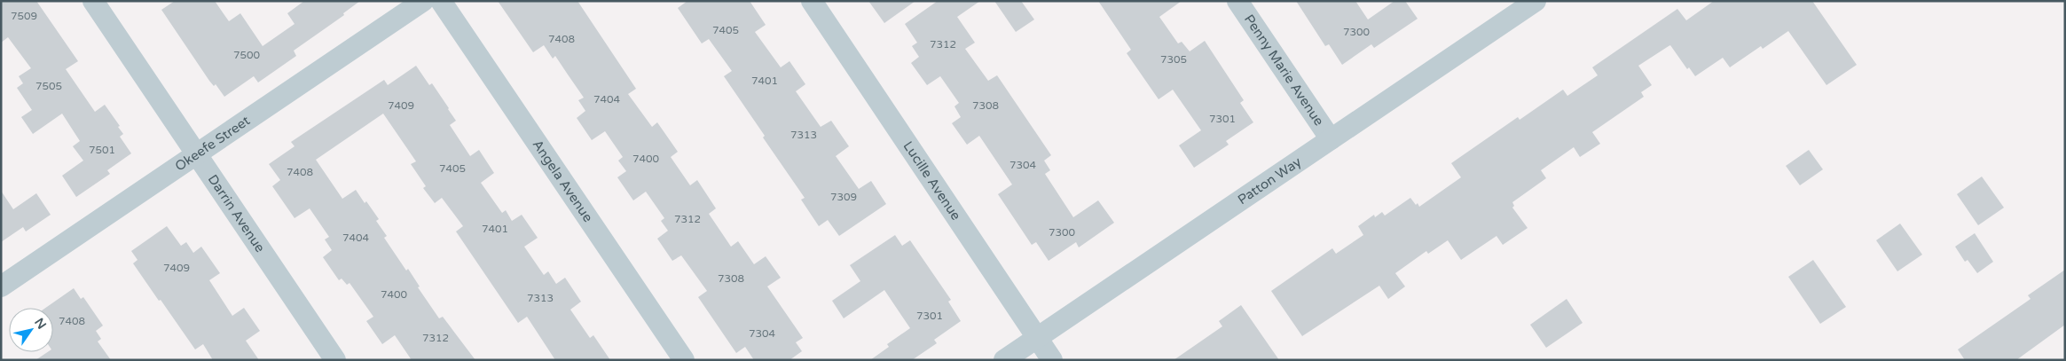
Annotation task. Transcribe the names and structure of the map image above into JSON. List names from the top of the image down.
{
  "streets": {
    "street": [
      "Penny Marie Avenue",
      "Okeefe Street",
      "Patton Way",
      "Angela Avenue",
      "Lucille Avenue",
      "Darrin Avenue"
    ]
  },
  "crossings": [
    ["Penny Marie Avenue", "Patton Way"],
    ["Okeefe Street", "Darrin Avenue"],
    ["Patton Way", "Lucille Avenue"]
  ],
  "house_numbers": [
    "7509",
    "7405",
    "7300",
    "7408",
    "7312",
    "7500",
    "7305",
    "7401",
    "7505",
    "7404",
    "7409",
    "7308",
    "7301",
    "7313",
    "7501",
    "7400",
    "7304",
    "7405",
    "7408",
    "7309",
    "7312",
    "7401",
    "7300",
    "7404",
    "7409",
    "7308",
    "7400",
    "7313",
    "7301",
    "7408",
    "7304",
    "7312"
  ],
  "north": "top right"
}
